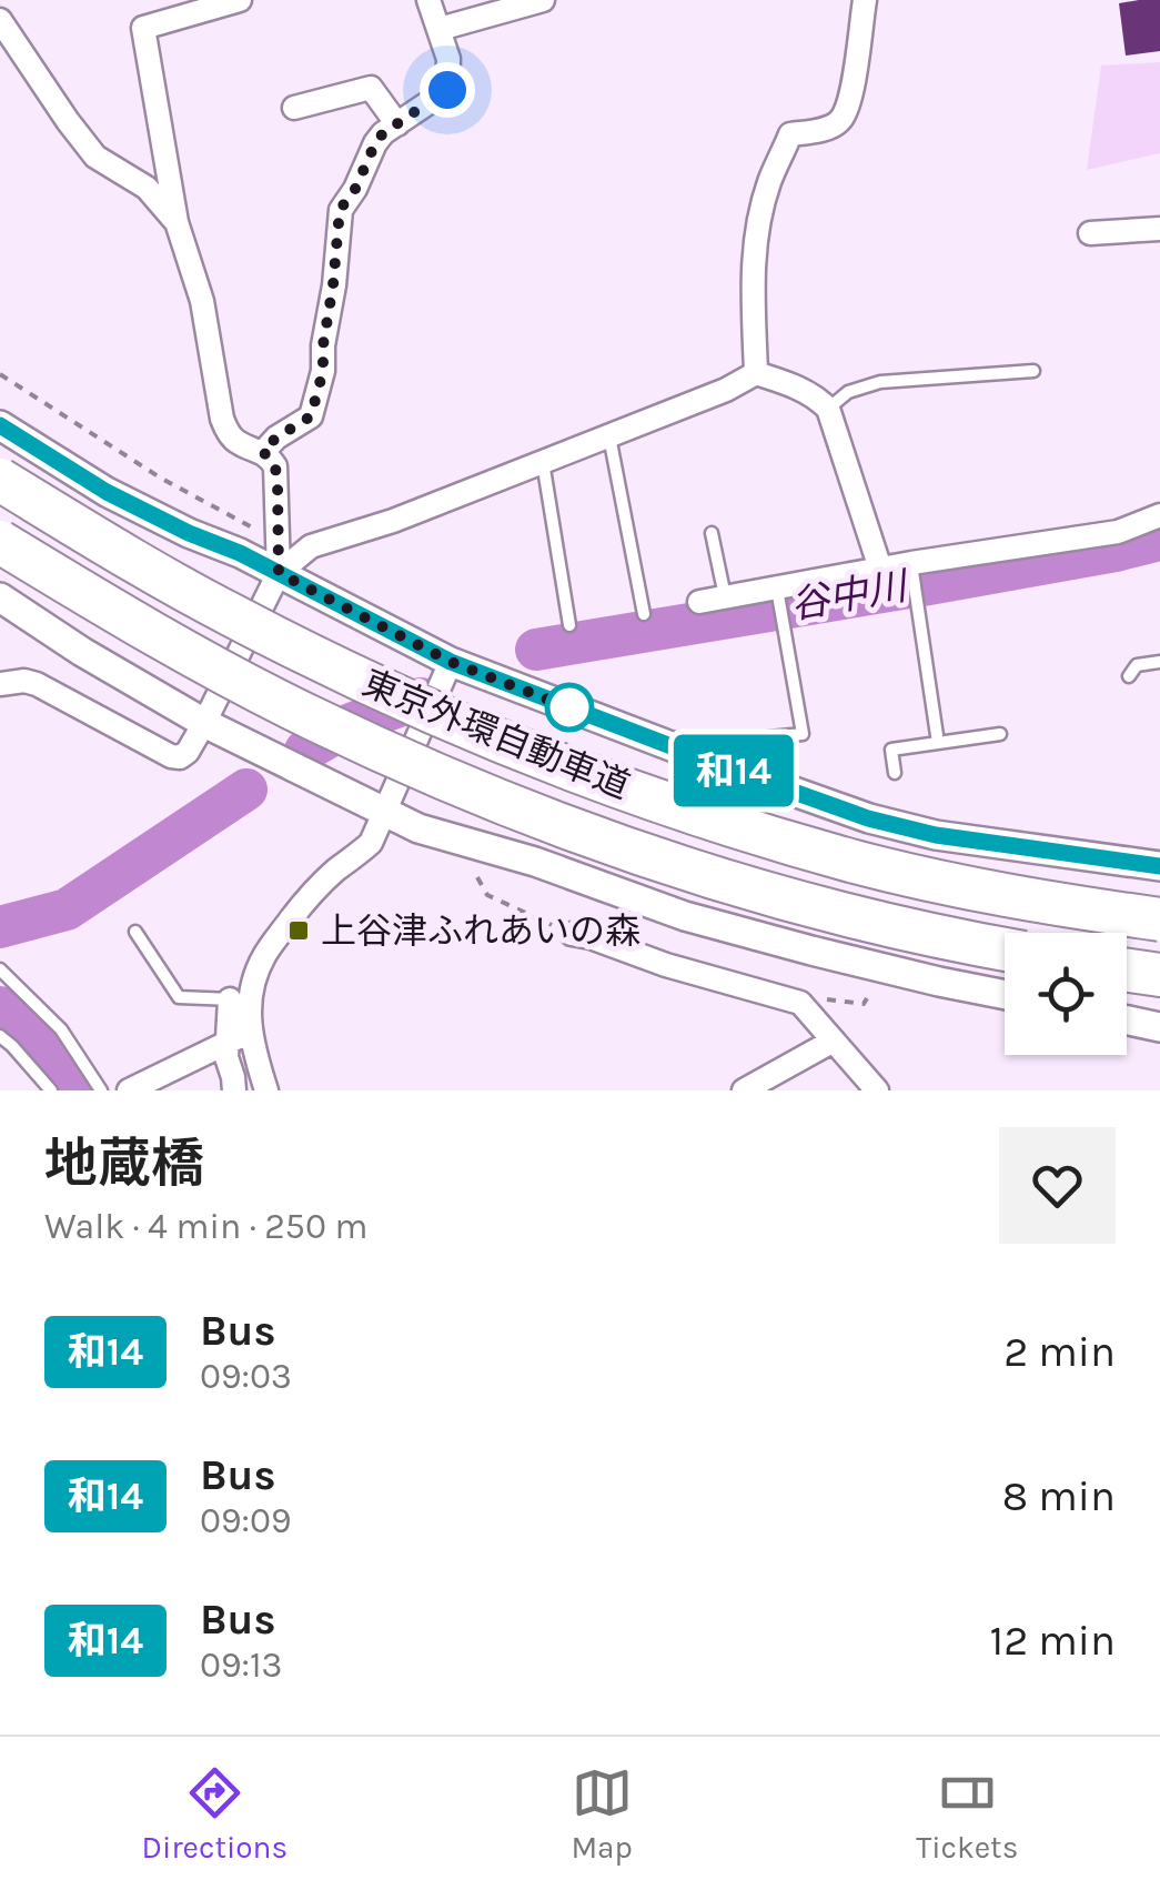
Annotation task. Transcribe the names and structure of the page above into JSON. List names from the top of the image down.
{
  "streets": {
    "highway": ["東京外環自動車道"]
  },
  "water": ["谷中川"],
  "places": {
    "transit": ["上谷津ふれあいの森"]
  },
  "lines": ["bus line 和14"],
  "page": {
    "on_map": "和14",
    "heading": ["地蔵橋", "Walk · 4 min · 250 m"],
    "list": [
      {
        "mark": "和14",
        "name": "Bus",
        "note": "09:03",
        "value": "2 min"
      },
      {
        "mark": "和14",
        "name": "Bus",
        "note": "09:09",
        "value": "8 min"
      },
      {
        "mark": "和14",
        "name": "Bus",
        "note": "09:13",
        "value": "12 min"
      }
    ],
    "tabs": ["Directions", "Map", "Tickets"]
  }
}
